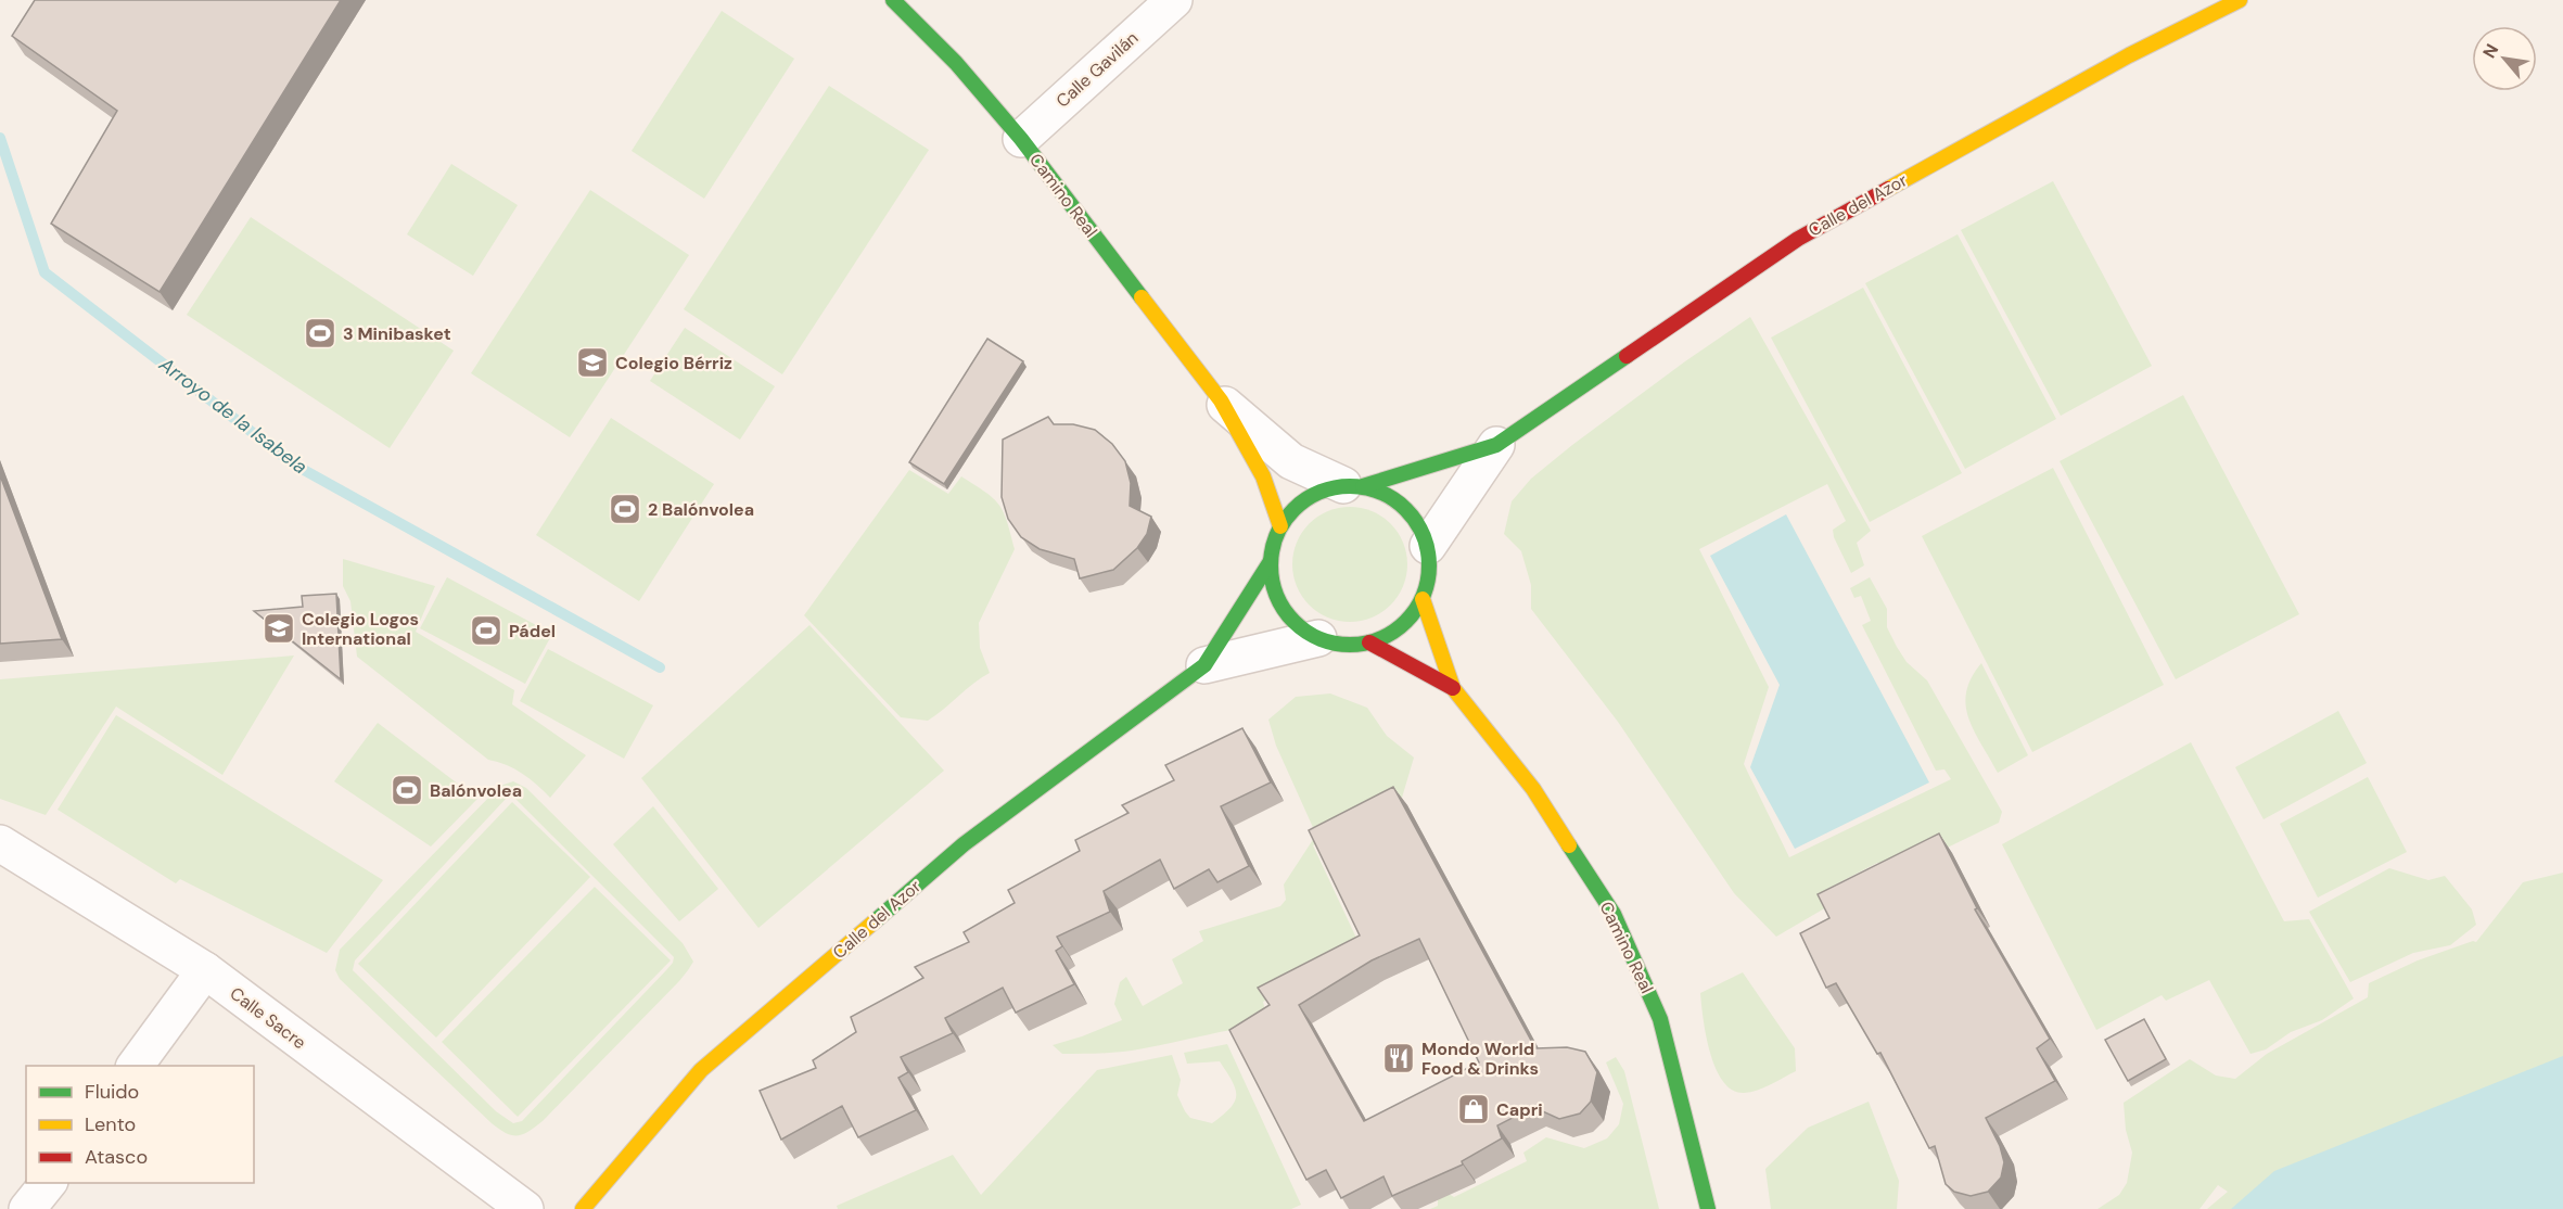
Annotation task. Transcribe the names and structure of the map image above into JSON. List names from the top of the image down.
{
  "streets": {
    "street": [
      "Calle Gavilán",
      "Camino Real",
      "Calle del Azor",
      "Calle Sacre"
    ]
  },
  "crossings": [
    ["Calle Gavilán", "Camino Real"],
    ["Camino Real", "Calle del Azor"]
  ],
  "water": ["Arroyo de la Isabela"],
  "places": {
    "sports": [
      "3 Minibasket",
      "2 Balónvolea",
      "Pádel",
      "Balónvolea"
    ],
    "school or university": ["Colegio Bérriz", "Colegio Logos International"],
    "restaurant": ["Mondo World Food & Drinks"],
    "shop": ["Capri"]
  },
  "legend": ["Fluido", "Lento", "Atasco"],
  "north": "top left"
}
